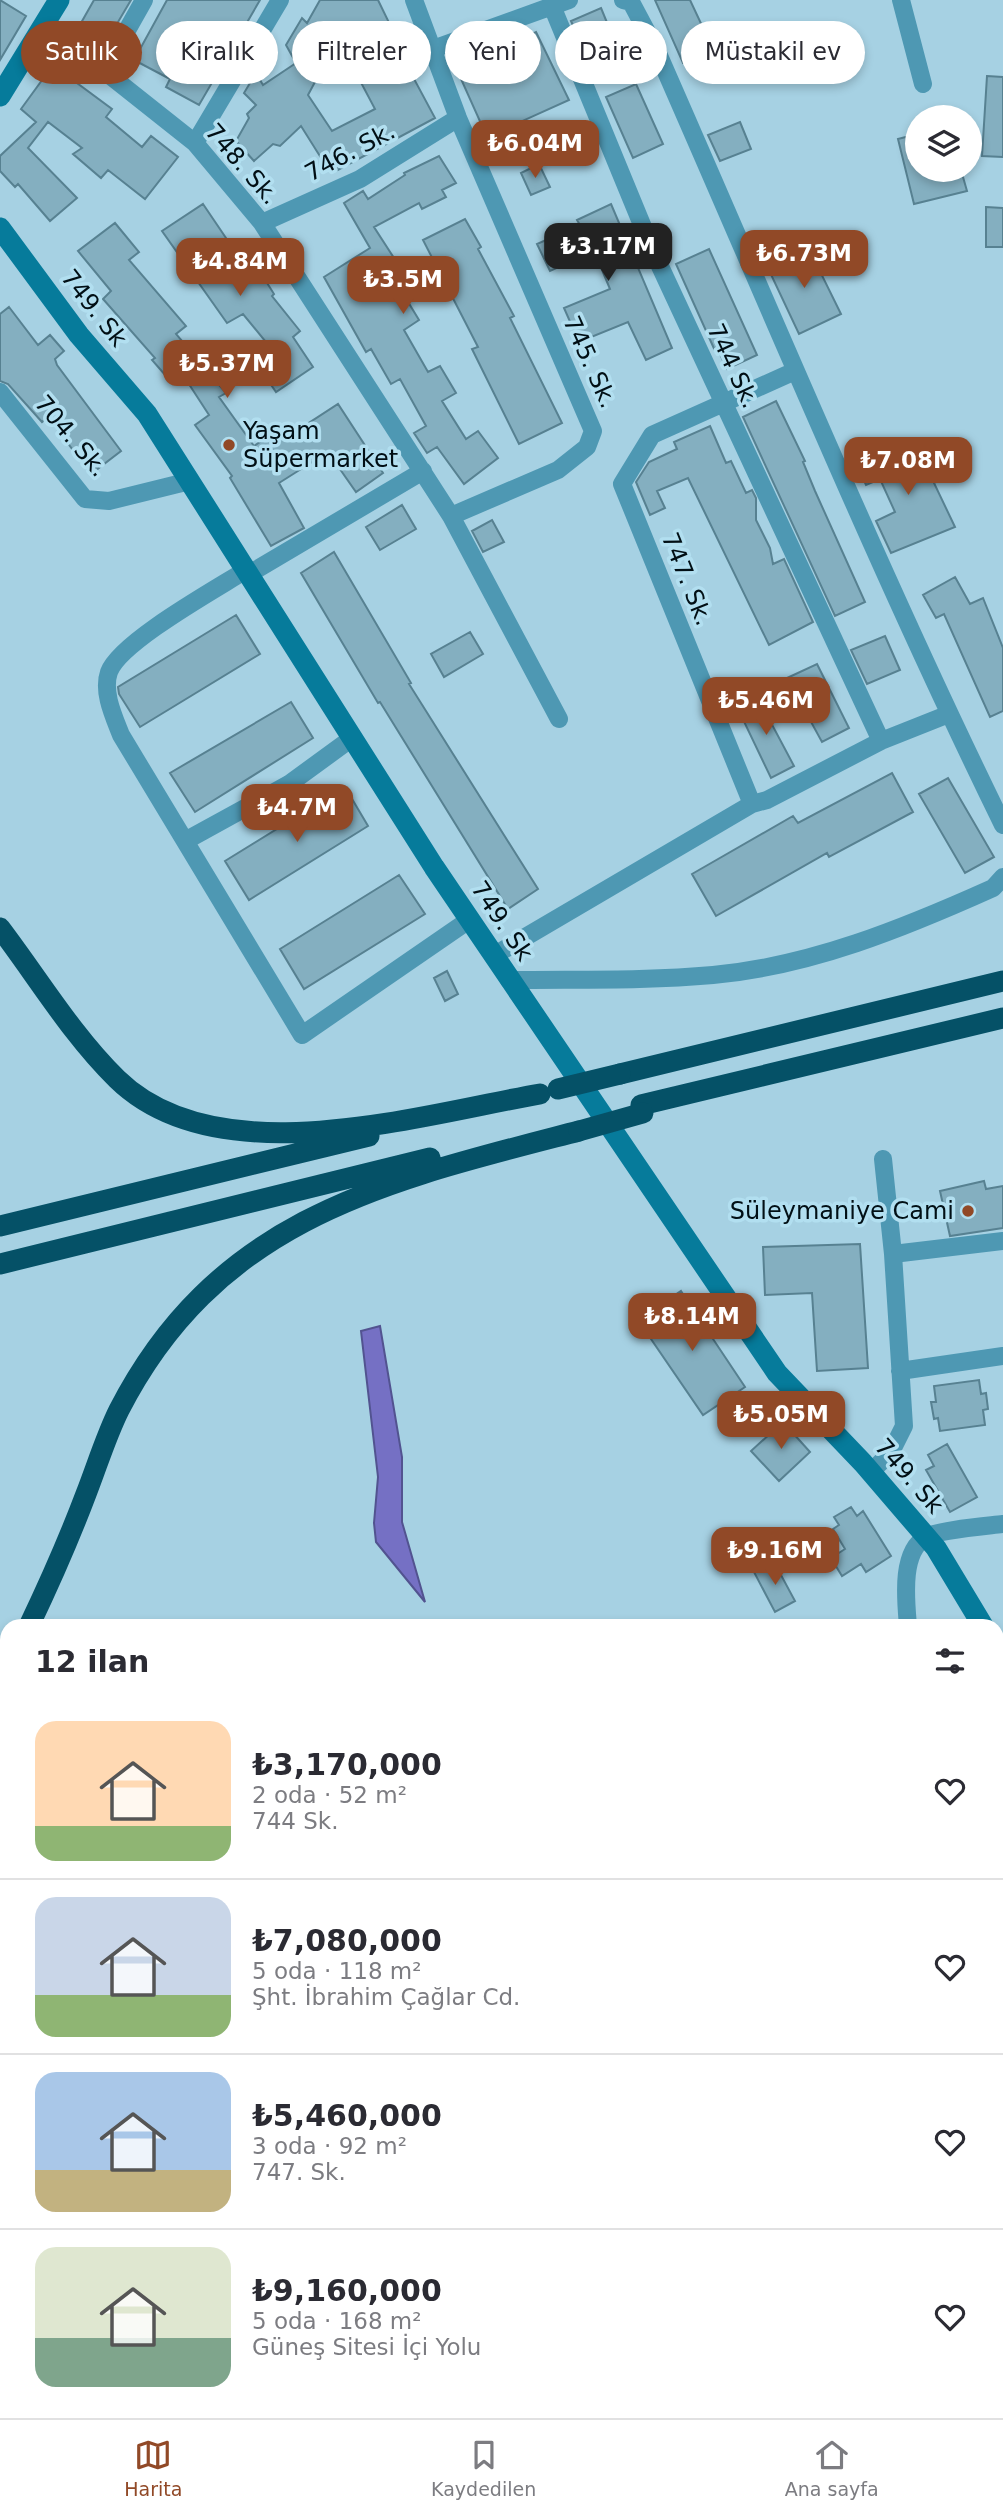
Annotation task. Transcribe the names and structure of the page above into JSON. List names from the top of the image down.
{
  "streets": {
    "street": [
      "746. Sk.",
      "748. Sk.",
      "749. Sk",
      "745. Sk.",
      "744 Sk.",
      "704. Sk.",
      "747. Sk."
    ]
  },
  "crossings": [
    ["746. Sk.", "748. Sk."],
    ["746. Sk.", "745. Sk."],
    ["748. Sk.", "745. Sk."],
    ["749. Sk", "704. Sk."],
    ["744 Sk.", "747. Sk."]
  ],
  "places": ["Yaşam Süpermarket", "Süleymaniye Cami"],
  "page": {
    "chip": [
      "Satılık",
      "Kiralık",
      "Filtreler",
      "Yeni",
      "Daire",
      "Müstakil ev"
    ],
    "price": [
      "₺6.04M",
      "₺3.17M",
      "₺6.73M",
      "₺4.84M",
      "₺3.5M",
      "₺5.37M",
      "₺7.08M",
      "₺5.46M",
      "₺4.7M",
      "₺8.14M",
      "₺5.05M",
      "₺9.16M"
    ],
    "heading": "12 ilan",
    "list": [
      {
        "name": "₺3,170,000",
        "note": "2 oda · 52 m² · 744 Sk."
      },
      {
        "name": "₺7,080,000",
        "note": "5 oda · 118 m² · Şht. İbrahim Çağlar Cd."
      },
      {
        "name": "₺5,460,000",
        "note": "3 oda · 92 m² · 747. Sk."
      },
      {
        "name": "₺9,160,000",
        "note": "5 oda · 168 m² · Güneş Sitesi İçi Yolu"
      }
    ],
    "tabs": ["Harita", "Kaydedilen", "Ana sayfa"]
  }
}
